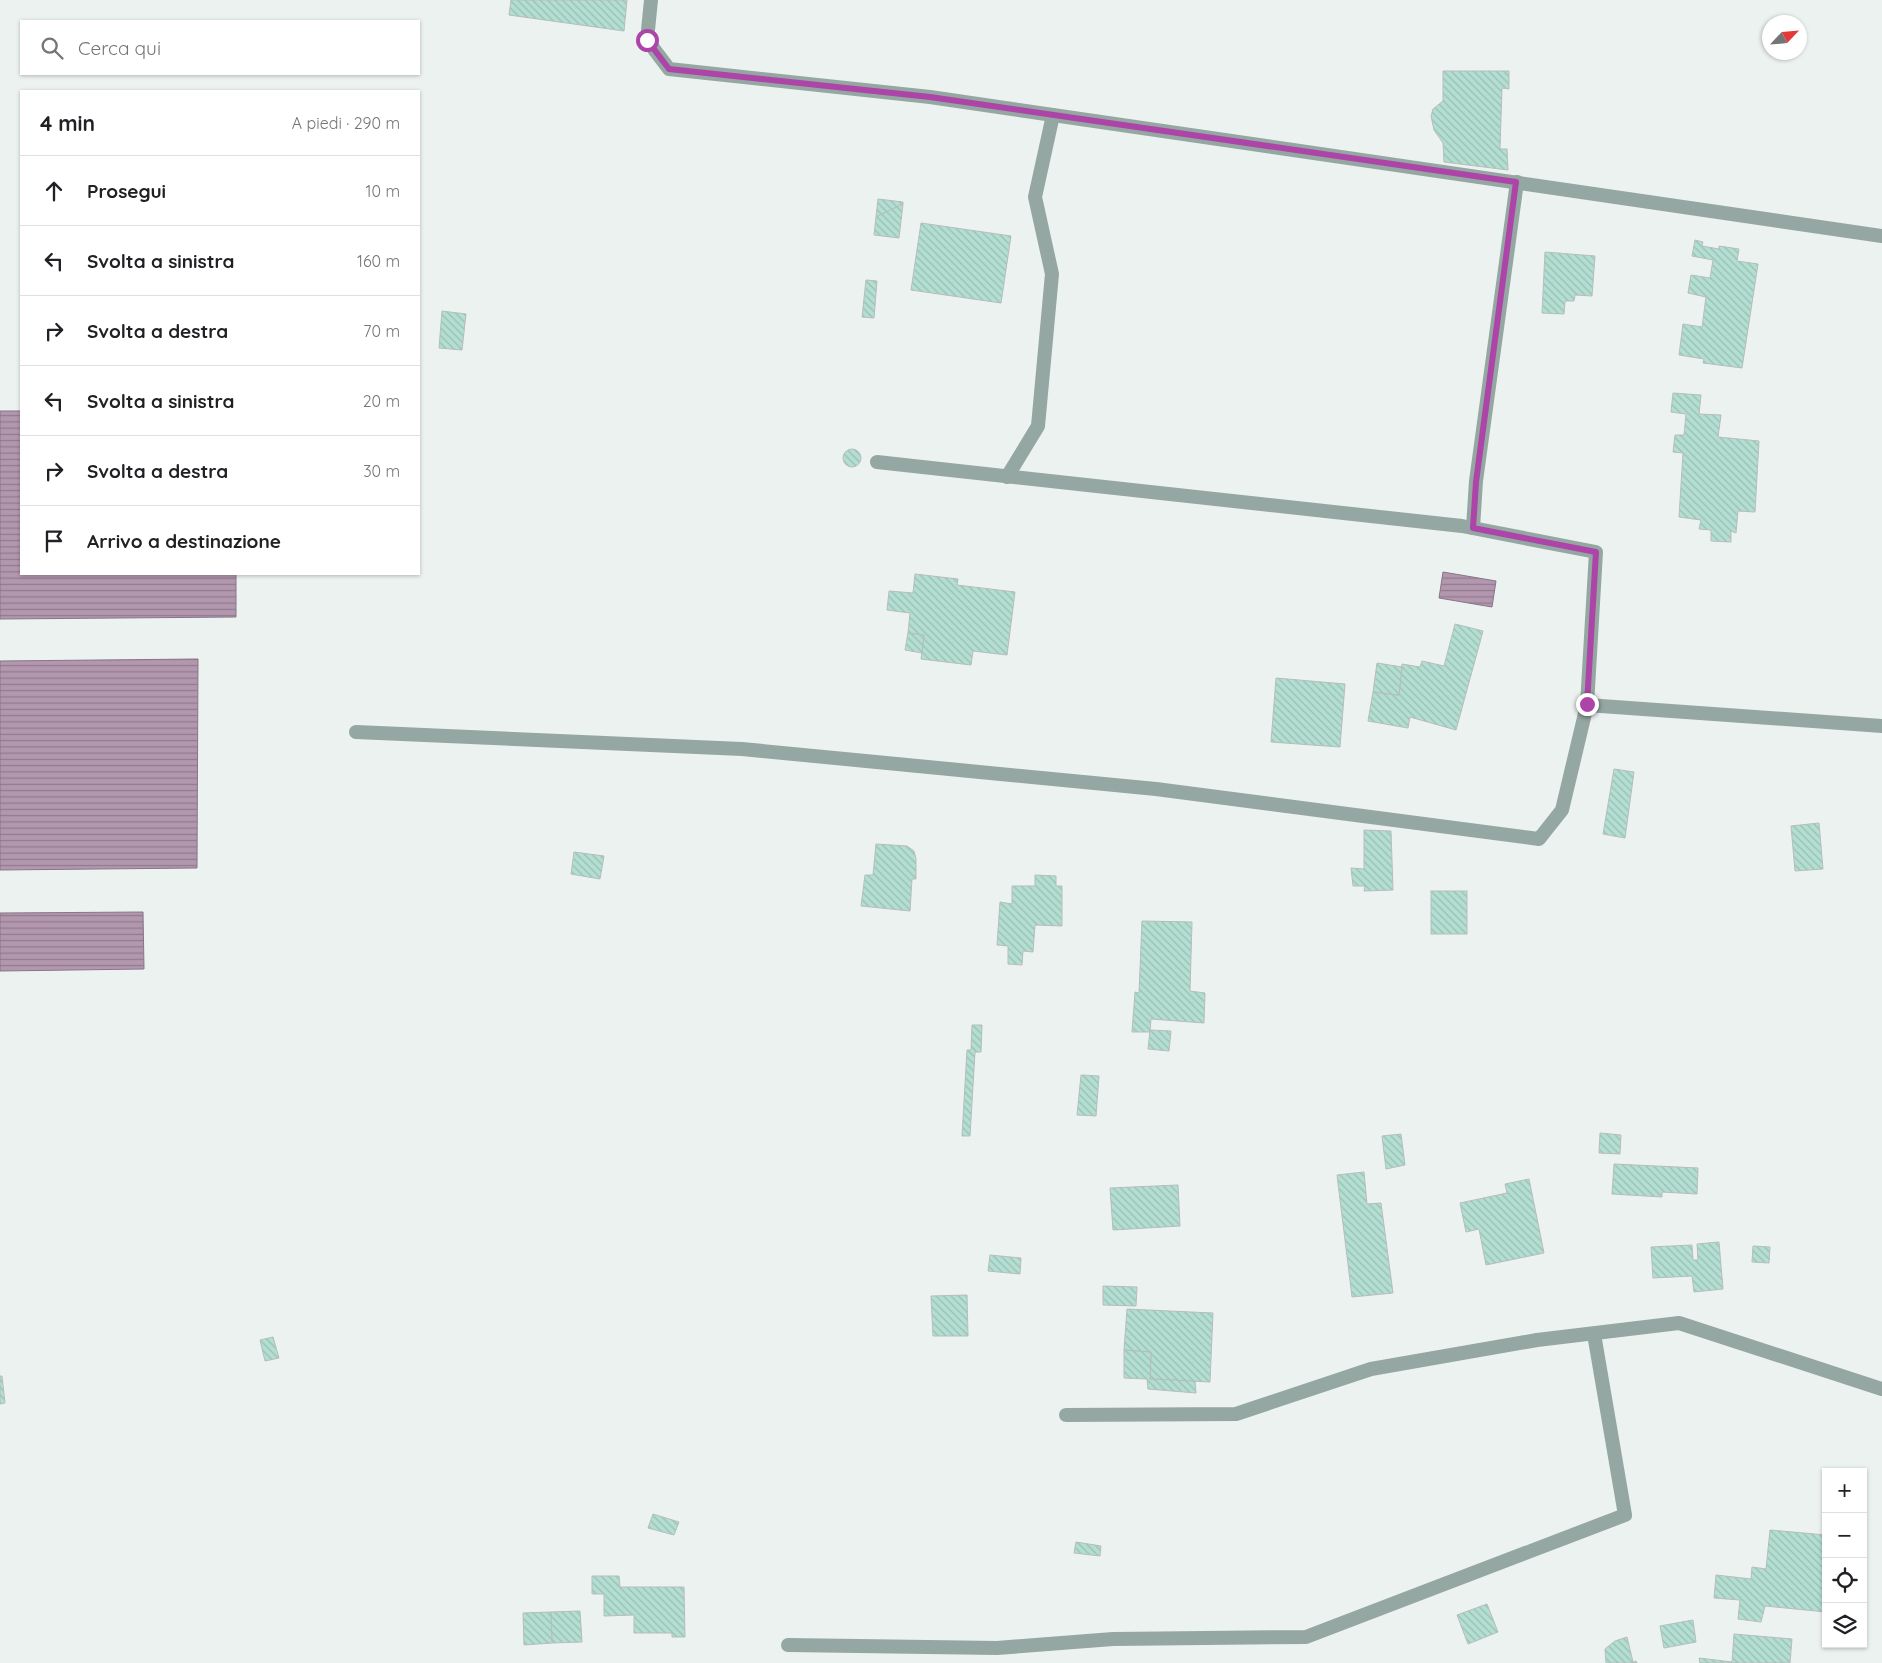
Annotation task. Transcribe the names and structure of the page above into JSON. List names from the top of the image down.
{
  "north": "top right",
  "page": {
    "search": "Cerca qui",
    "heading": ["4 min", "A piedi · 290 m"],
    "list": [
      ["Prosegui", "10 m"],
      ["Svolta a sinistra", "160 m"],
      ["Svolta a destra", "70 m"],
      ["Svolta a sinistra", "20 m"],
      ["Svolta a destra", "30 m"],
      "Arrivo a destinazione"
    ],
    "map_buttons": ["+", "−"]
  }
}
